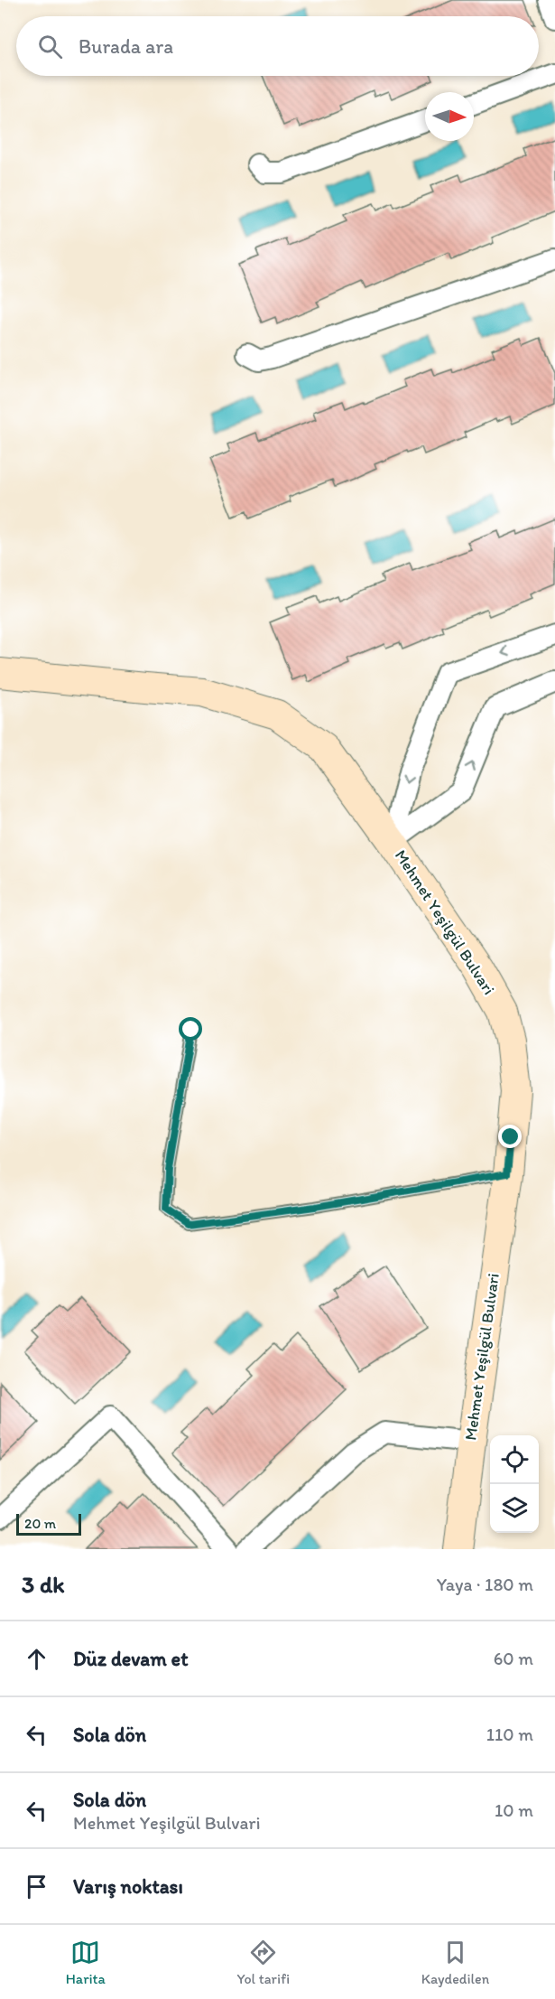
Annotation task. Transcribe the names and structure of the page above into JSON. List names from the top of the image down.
{
  "streets": {
    "main road": ["Mehmet Yeşilgül Bulvari"]
  },
  "scale_bar": "20 m",
  "north": "right",
  "page": {
    "search": "Burada ara",
    "scale": "20 m",
    "heading": ["3 dk", "Yaya · 180 m"],
    "list": [
      ["Düz devam et", "60 m"],
      ["Sola dön", "110 m"],
      ["Sola dön", "Mehmet Yeşilgül Bulvari", "10 m"],
      "Varış noktası"
    ],
    "nav": ["Harita", "Yol tarifi", "Kaydedilen"]
  }
}
